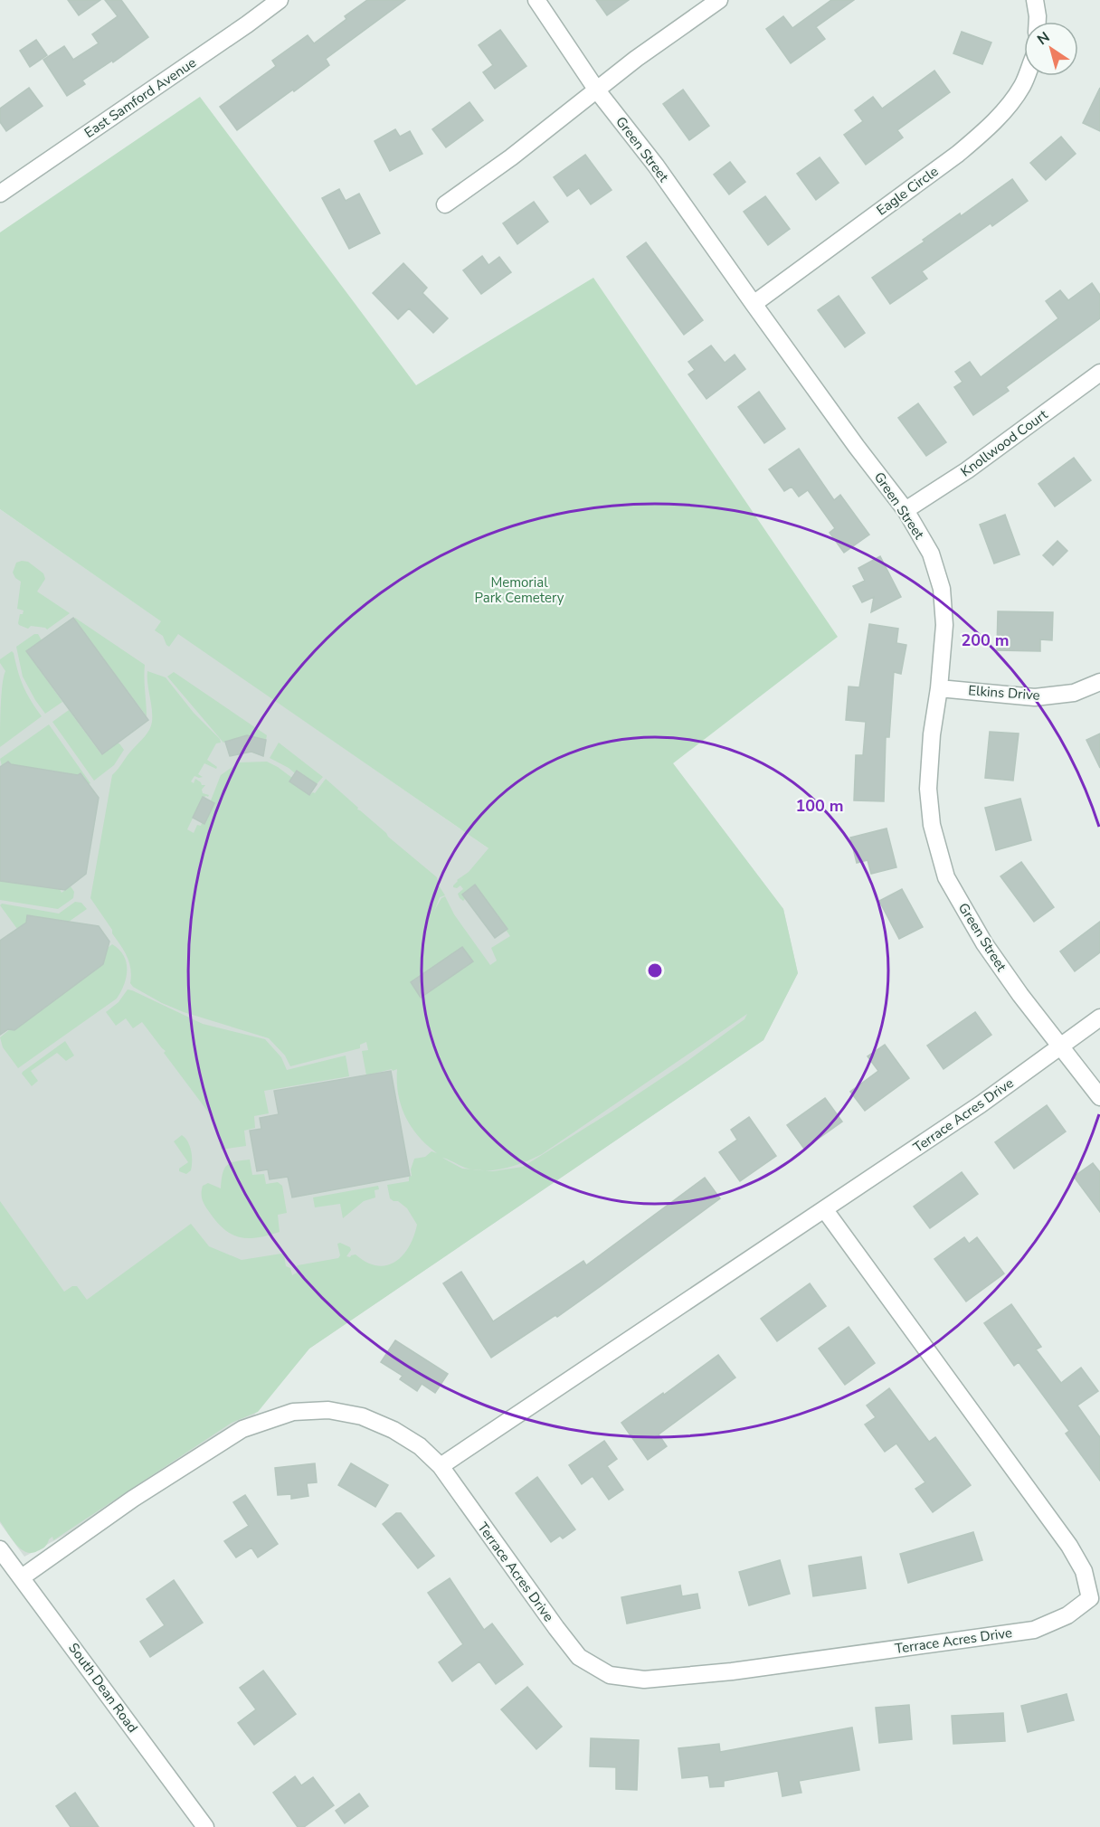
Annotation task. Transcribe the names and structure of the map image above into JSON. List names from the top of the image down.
{
  "streets": {
    "street": [
      "East Samford Avenue",
      "Green Street",
      "Eagle Circle",
      "Knollwood Court",
      "Elkins Drive",
      "Terrace Acres Drive",
      "South Dean Road"
    ]
  },
  "crossings": [
    ["Green Street", "Eagle Circle"],
    ["Green Street", "Knollwood Court"],
    ["Green Street", "Elkins Drive"],
    ["Green Street", "Terrace Acres Drive"],
    ["Terrace Acres Drive", "South Dean Road"]
  ],
  "parks": ["Memorial Park Cemetery"],
  "north": "top left",
  "rings": ["200 m", "100 m"]
}
